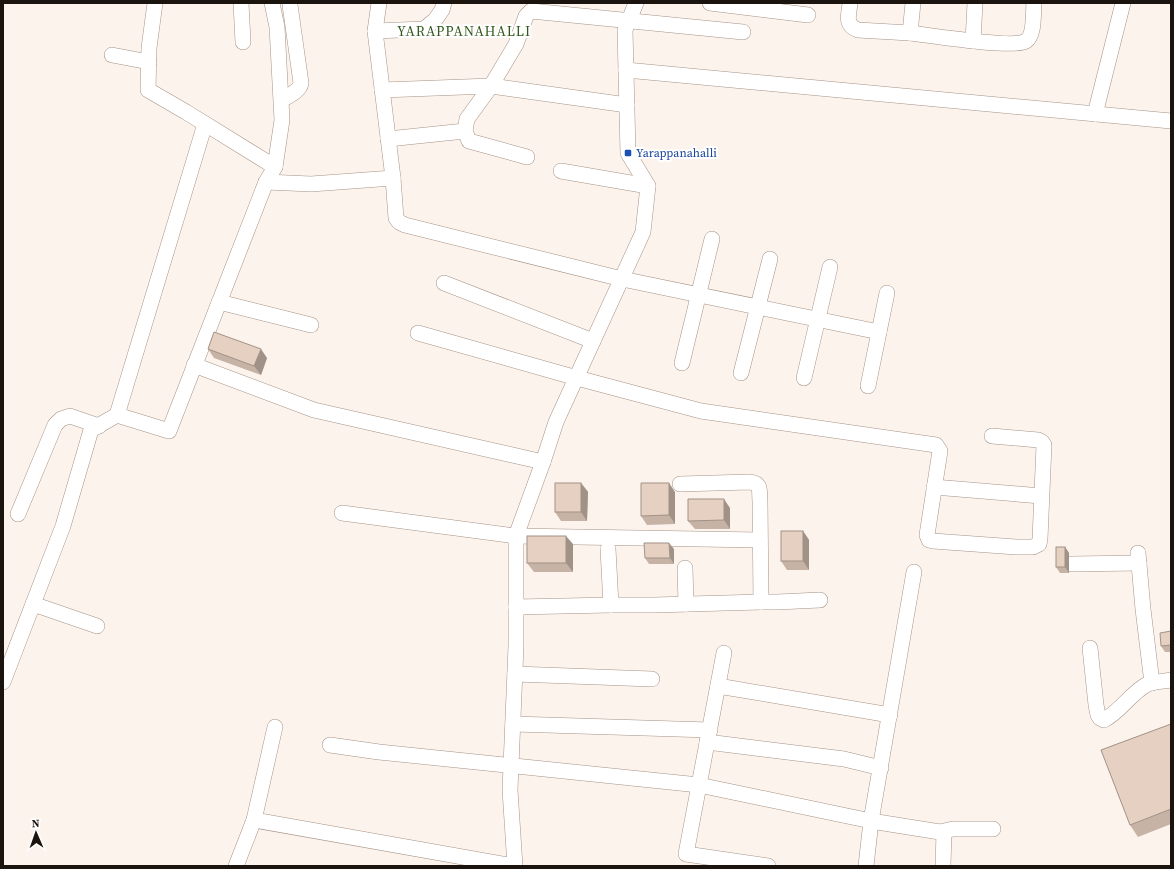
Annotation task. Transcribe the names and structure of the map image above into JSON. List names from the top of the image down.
{
  "districts": ["YARAPPANAHALLI"],
  "places": {
    "transit": ["Yarappanahalli"]
  },
  "north": "top"
}
